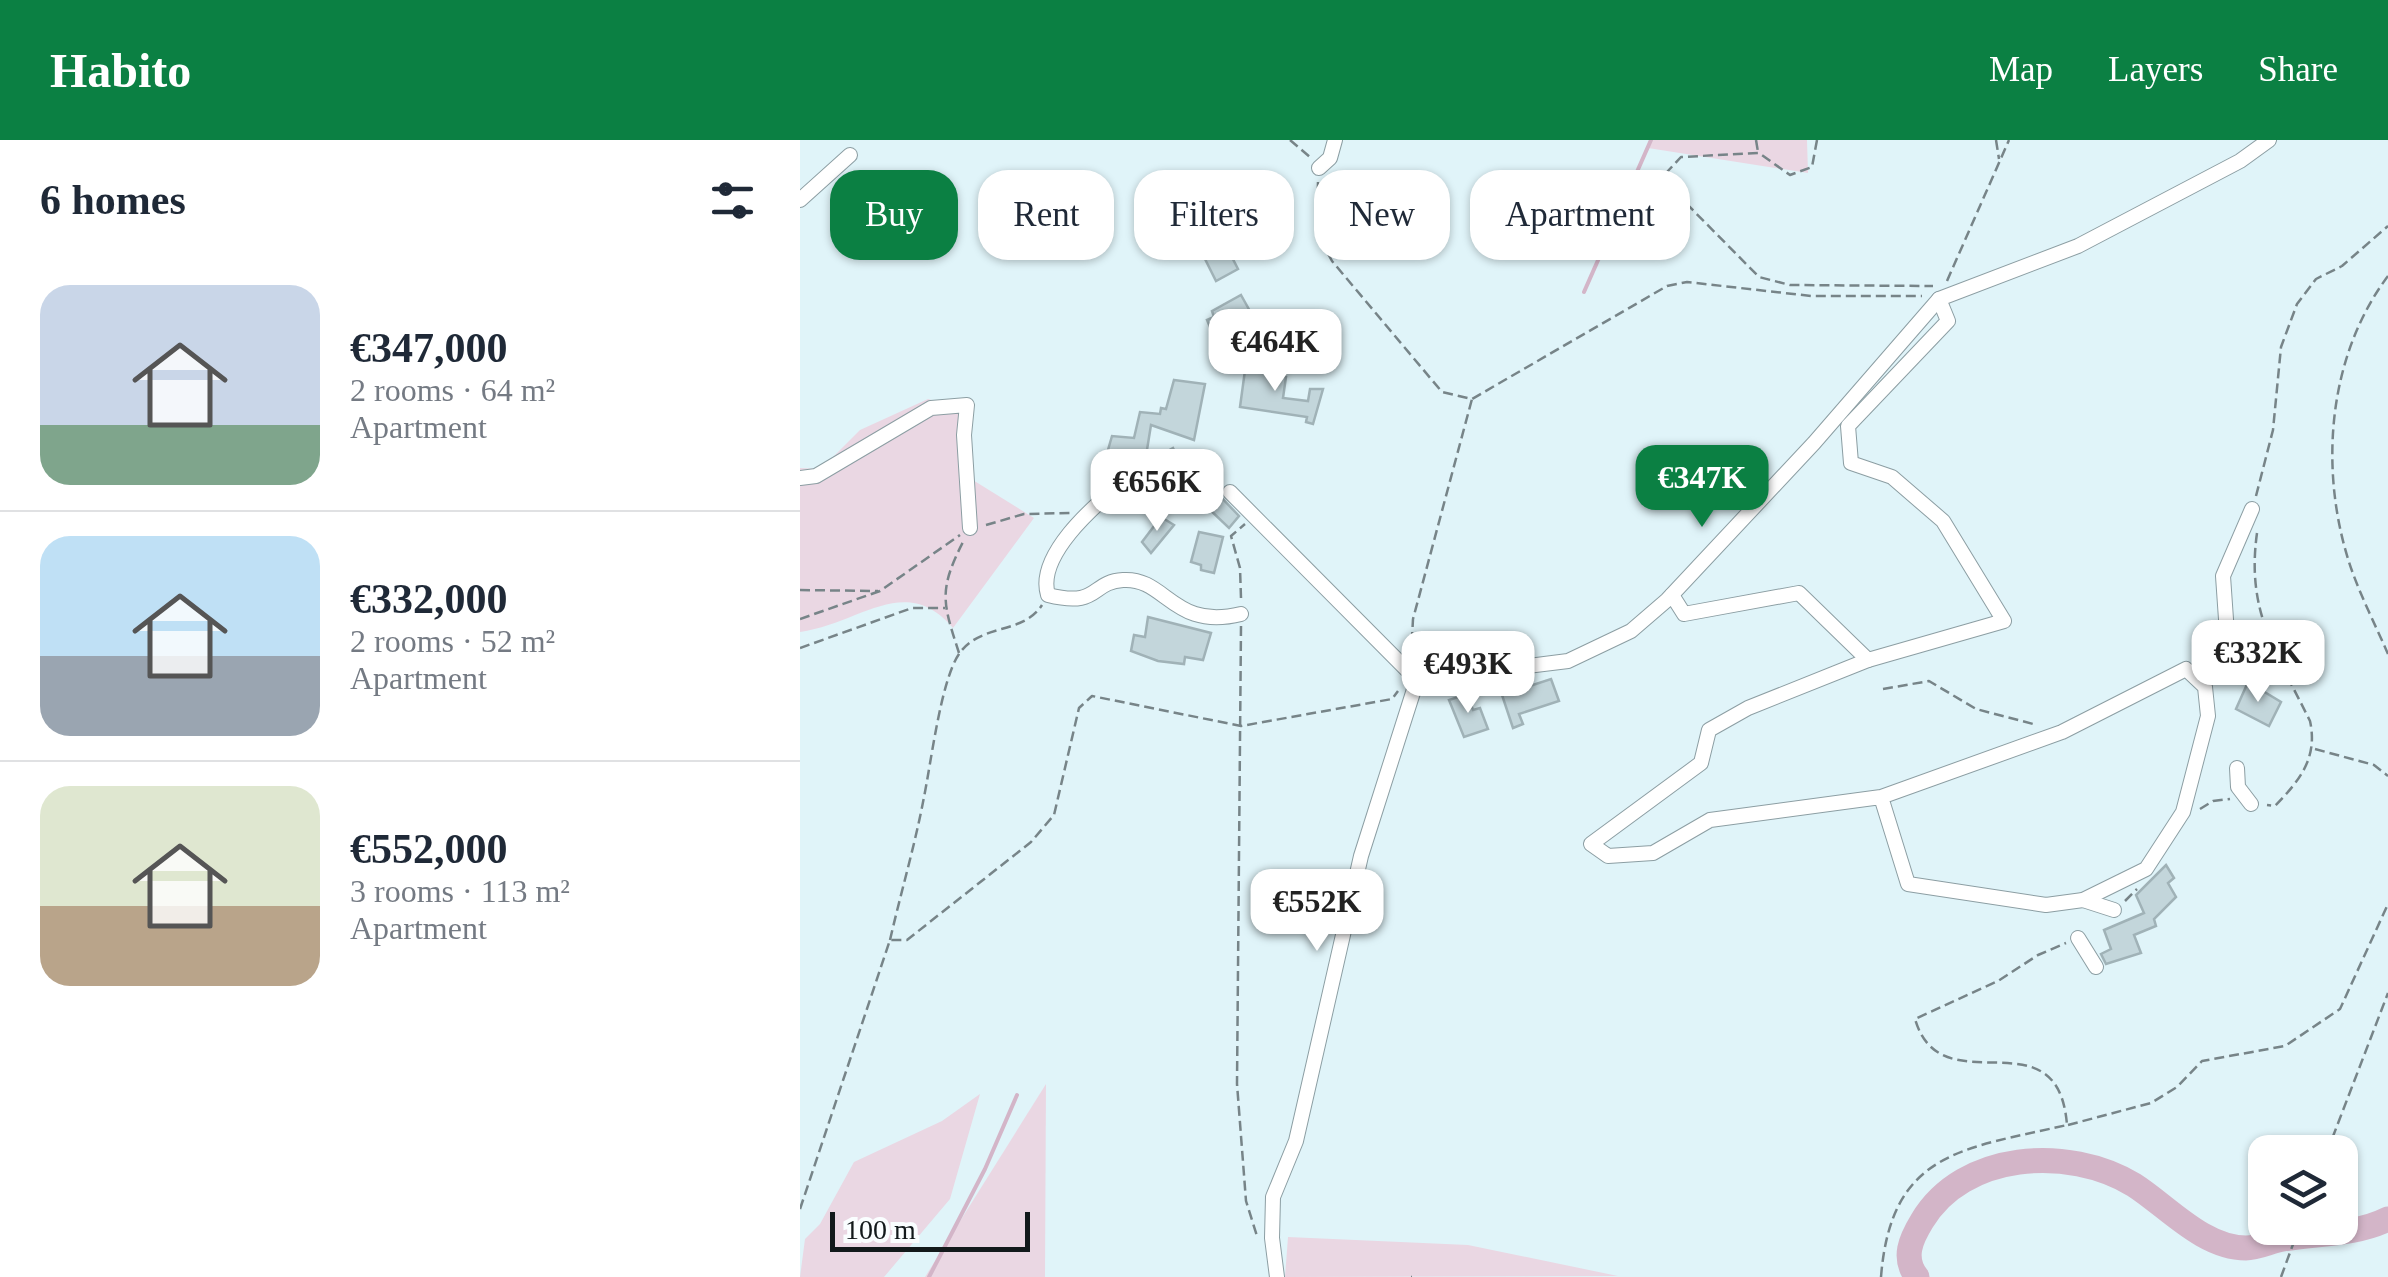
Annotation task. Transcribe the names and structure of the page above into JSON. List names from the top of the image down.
{
  "scale_bar": "100 m",
  "page": {
    "header": "Habito",
    "nav": ["Map", "Layers", "Share"],
    "heading": "6 homes",
    "chip": [
      "Buy",
      "Rent",
      "Filters",
      "New",
      "Apartment"
    ],
    "list": [
      {
        "name": "€347,000",
        "note": "2 rooms · 64 m² · Apartment"
      },
      {
        "name": "€332,000",
        "note": "2 rooms · 52 m² · Apartment"
      },
      {
        "name": "€552,000",
        "note": "3 rooms · 113 m² · Apartment"
      }
    ],
    "price": [
      "€464K",
      "€347K",
      "€656K",
      "€332K",
      "€493K",
      "€552K"
    ],
    "scale": "100 m"
  }
}
